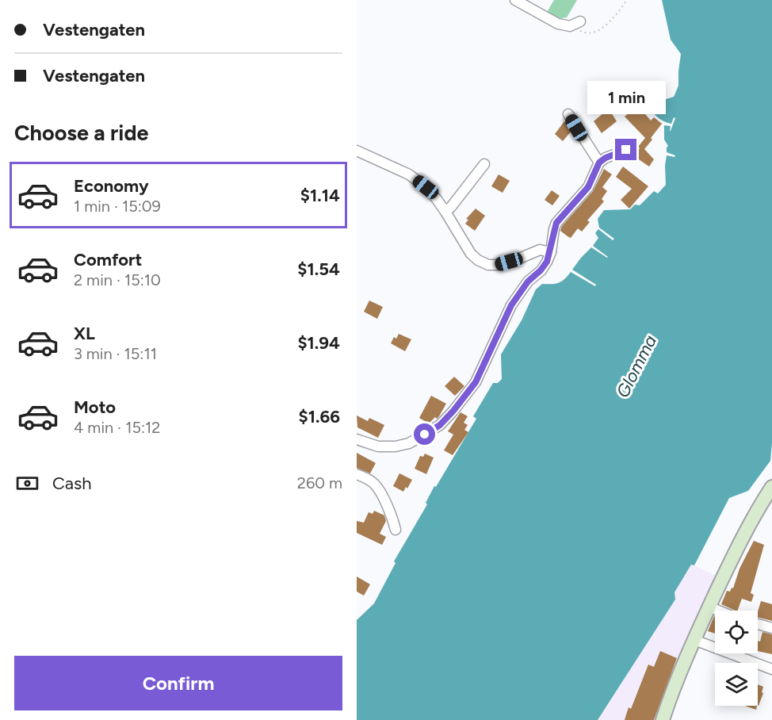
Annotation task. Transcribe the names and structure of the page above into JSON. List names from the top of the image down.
{
  "water": ["Glomma"],
  "page": {
    "banner": ["Vestengaten", "Vestengaten"],
    "bubble": "1 min",
    "heading": "Choose a ride",
    "list": [
      {
        "name": "Economy",
        "note": "1 min · 15:09",
        "value": "$1.14"
      },
      {
        "name": "Comfort",
        "note": "2 min · 15:10",
        "value": "$1.54"
      },
      {
        "name": "XL",
        "note": "3 min · 15:11",
        "value": "$1.94"
      },
      {
        "name": "Moto",
        "note": "4 min · 15:12",
        "value": "$1.66"
      }
    ],
    "pay": ["Cash", "260 m"],
    "buttons": "Confirm"
  }
}
